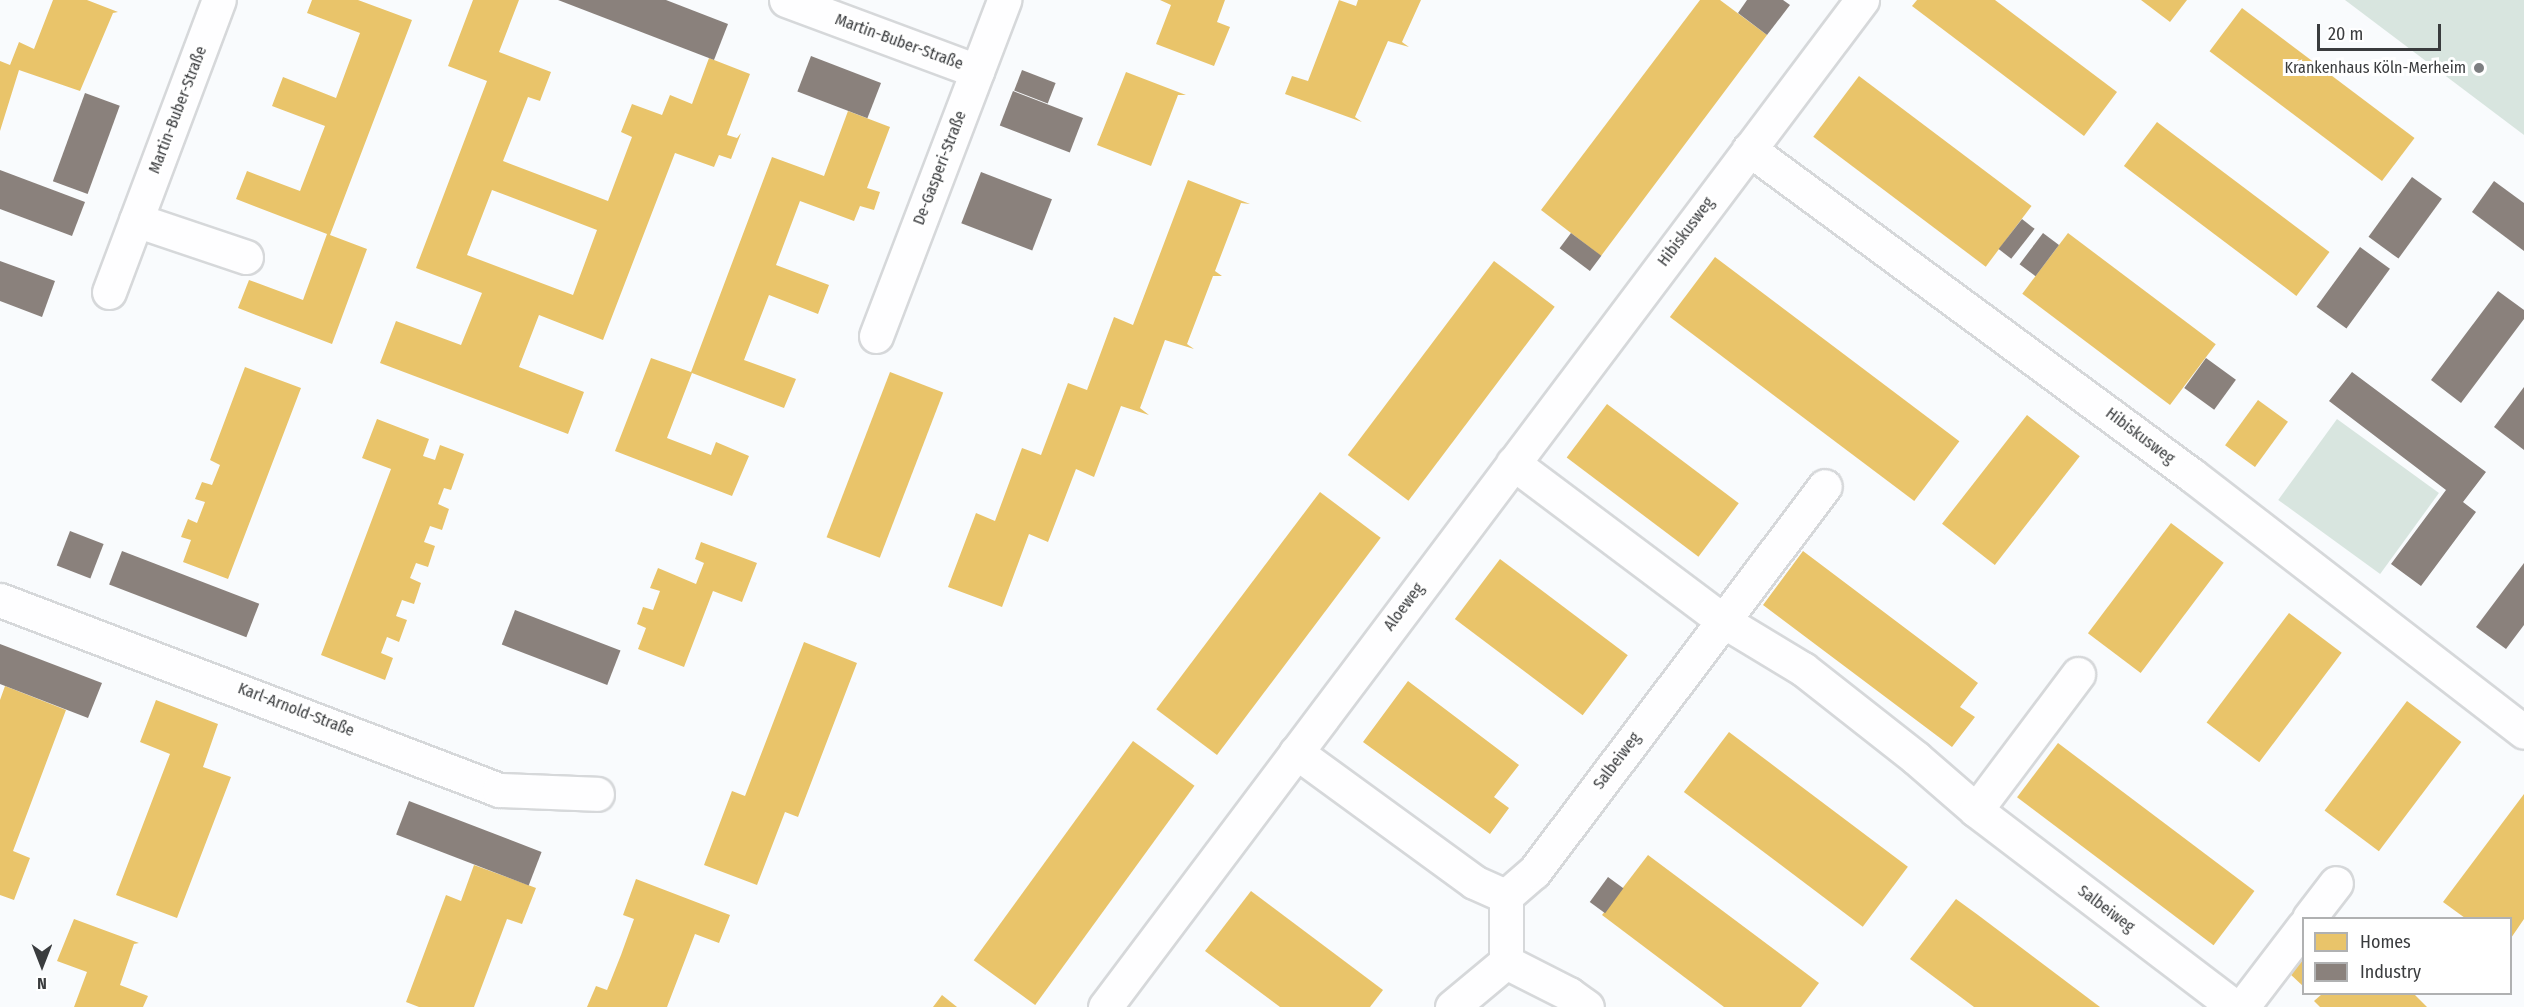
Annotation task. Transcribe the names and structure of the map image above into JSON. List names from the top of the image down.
{
  "streets": {
    "street": [
      "Martin-Buber-Straße",
      "De-Gasperi-Straße",
      "Hibiskusweg",
      "Aloeweg",
      "Karl-Arnold-Straße",
      "Salbeiweg"
    ]
  },
  "crossings": [
    ["Martin-Buber-Straße", "De-Gasperi-Straße"],
    ["Hibiskusweg", "Aloeweg"]
  ],
  "places": ["Krankenhaus Köln-Merheim"],
  "legend": ["Homes", "Industry"],
  "scale_bar": "20 m",
  "north": "bottom"
}
